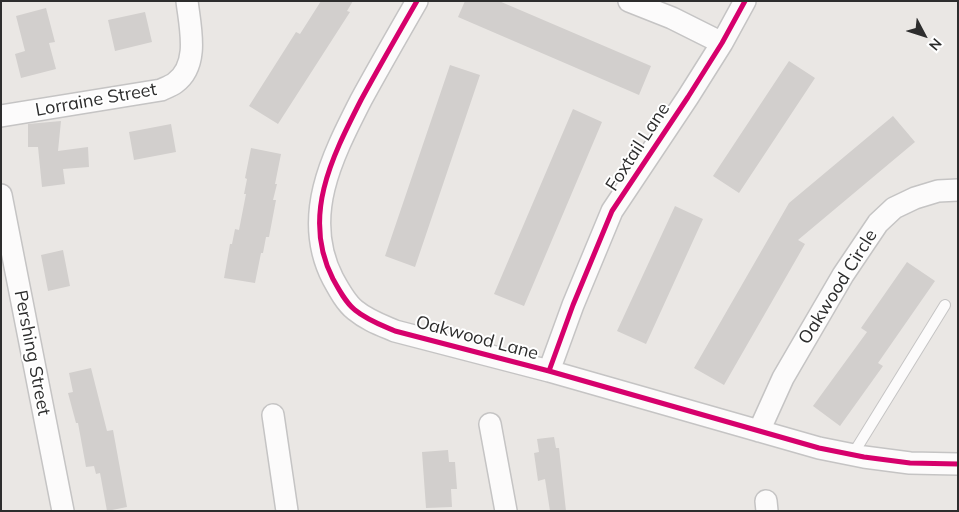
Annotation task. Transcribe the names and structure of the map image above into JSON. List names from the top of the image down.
{
  "streets": {
    "street": [
      "Lorraine Street",
      "Foxtail Lane",
      "Oakwood Circle",
      "Oakwood Lane",
      "Pershing Street"
    ]
  },
  "crossings": [
    ["Foxtail Lane", "Oakwood Lane"],
    ["Oakwood Circle", "Oakwood Lane"]
  ],
  "north": "bottom right"
}
